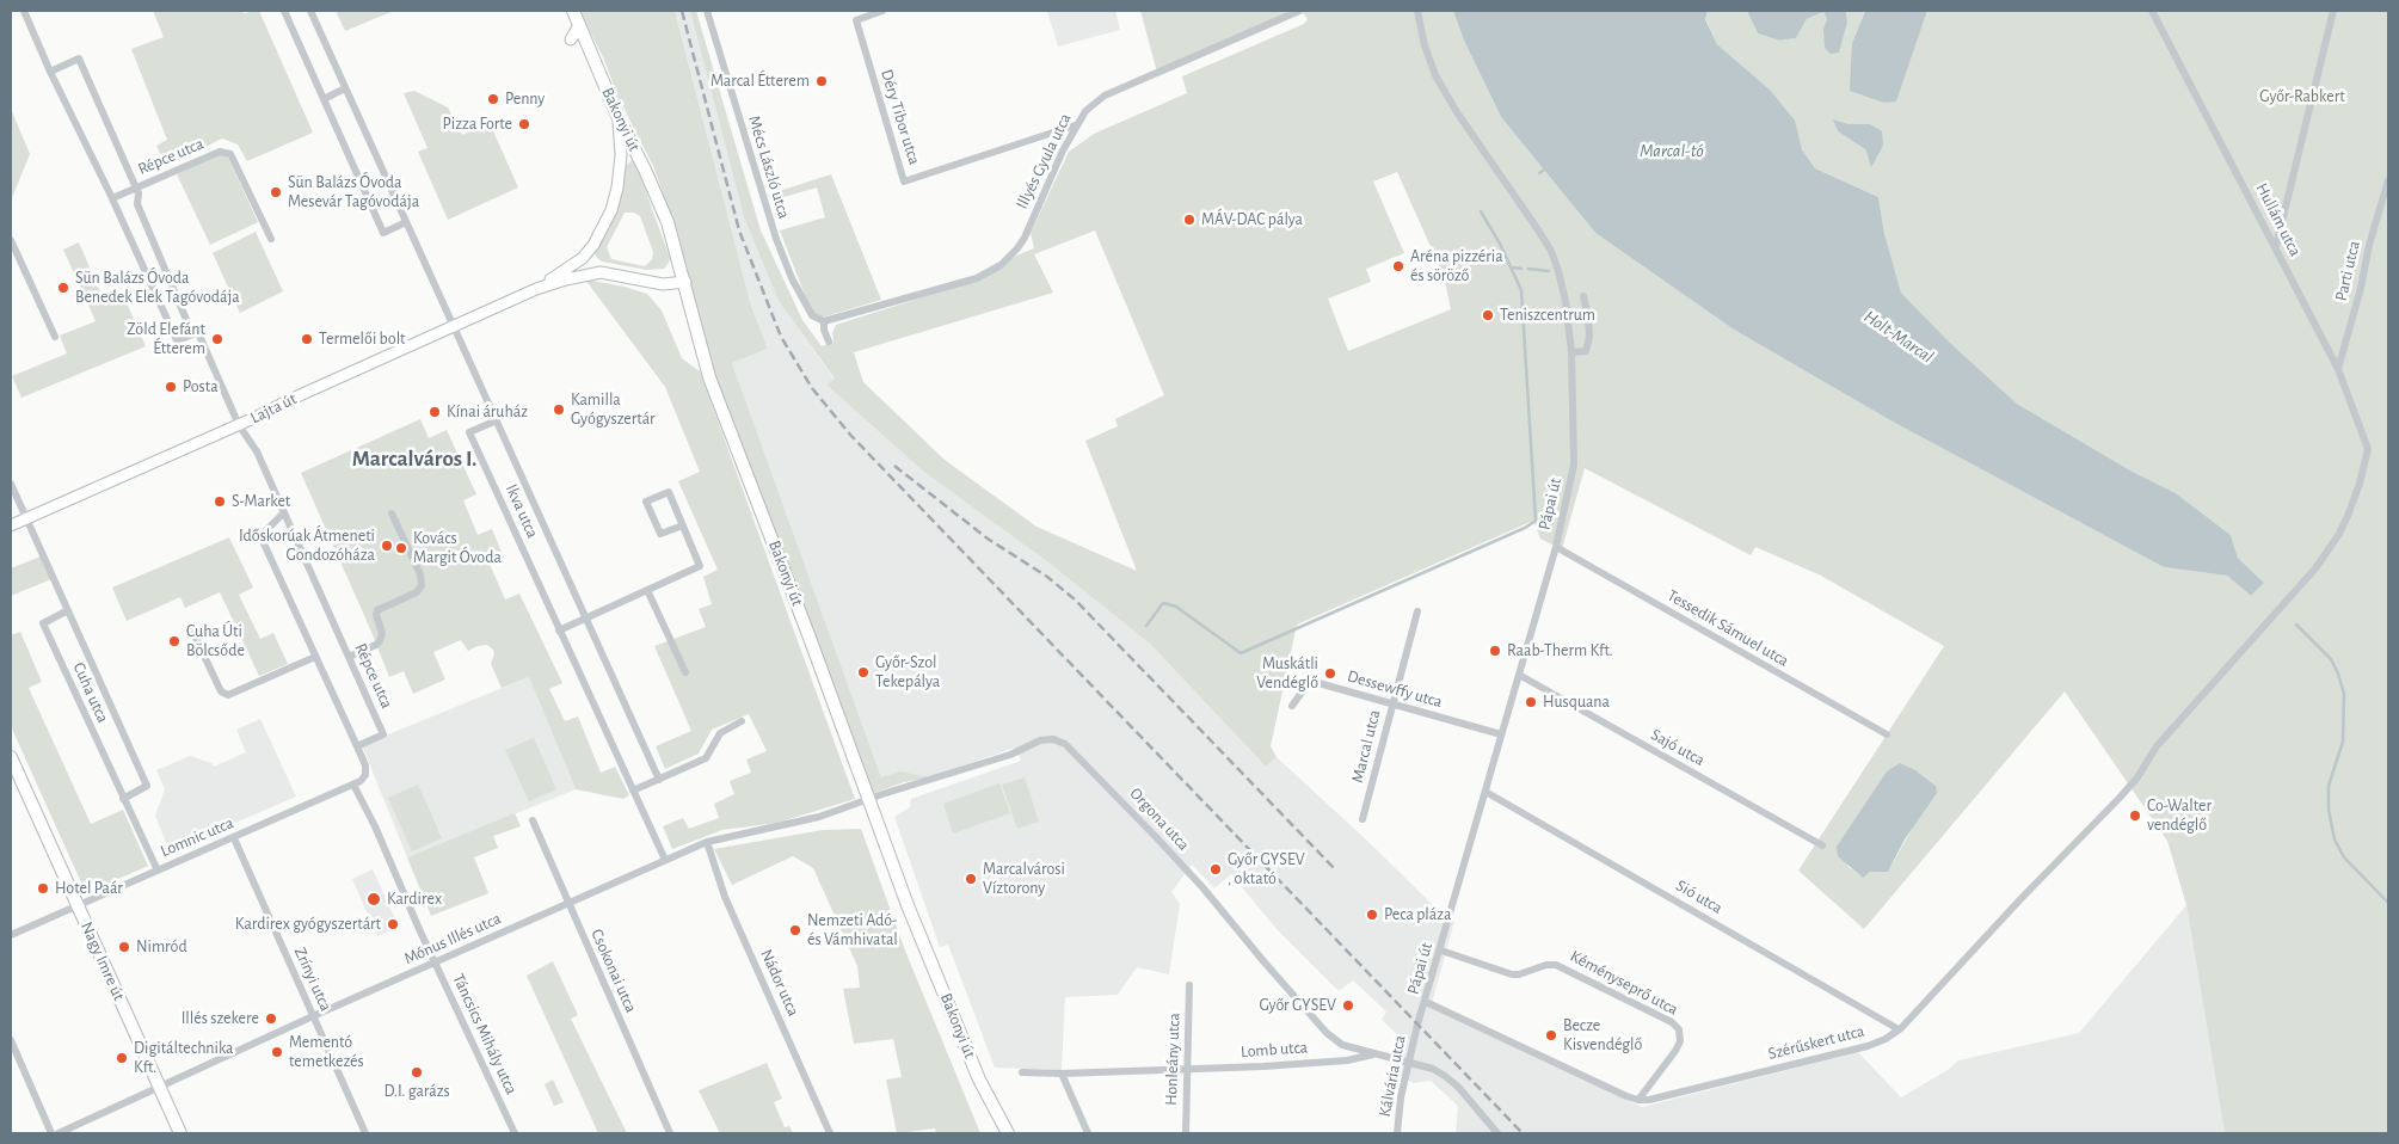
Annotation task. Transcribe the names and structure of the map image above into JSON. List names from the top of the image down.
{
  "streets": {
    "main road": ["Bakonyi út", "Nagy Imre út"],
    "street": [
      "Déry Tibor utca",
      "Répce utca",
      "Illyés Gyula utca",
      "Mécs László utca",
      "Hullám utca",
      "Parti utca",
      "Lajta út",
      "Pápai út",
      "Ikva utca",
      "Tessedik Sámuel utca",
      "Dessewffy utca",
      "Cuha utca",
      "Marcal utca",
      "Sajó utca",
      "Orgona utca",
      "Lomnic utca",
      "Sió utca",
      "Mónus Illés utca",
      "Csokonai utca",
      "Zrínyi utca",
      "Nádor utca",
      "Kéményseprő utca",
      "Táncsics Mihály utca",
      "Szérűskert utca",
      "Lomb utca",
      "Honleány utca",
      "Kálvária utca"
    ]
  },
  "crossings": [
    ["Déry Tibor utca", "Illyés Gyula utca"],
    ["Bakonyi út", "Lajta út"],
    ["Bakonyi út", "Orgona utca"],
    ["Bakonyi út", "Mónus Illés utca"],
    ["Répce utca", "Lajta út"],
    ["Illyés Gyula utca", "Mécs László utca"],
    ["Hullám utca", "Parti utca"],
    ["Hullám utca", "Szérűskert utca"],
    ["Lajta út", "Ikva utca"],
    ["Lajta út", "Cuha utca"],
    ["Pápai út", "Tessedik Sámuel utca"],
    ["Pápai út", "Dessewffy utca"],
    ["Pápai út", "Sajó utca"],
    ["Pápai út", "Sió utca"],
    ["Pápai út", "Kéményseprő utca"],
    ["Pápai út", "Kálvária utca"],
    ["Ikva utca", "Mónus Illés utca"],
    ["Dessewffy utca", "Marcal utca"],
    ["Cuha utca", "Lomnic utca"],
    ["Orgona utca", "Mónus Illés utca"],
    ["Orgona utca", "Lomb utca"],
    ["Lomnic utca", "Nagy Imre út"],
    ["Lomnic utca", "Zrínyi utca"],
    ["Lomnic utca", "Táncsics Mihály utca"],
    ["Sió utca", "Szérűskert utca"],
    ["Mónus Illés utca", "Nagy Imre út"],
    ["Mónus Illés utca", "Csokonai utca"],
    ["Mónus Illés utca", "Zrínyi utca"],
    ["Mónus Illés utca", "Nádor utca"],
    ["Mónus Illés utca", "Táncsics Mihály utca"],
    ["Kéményseprő utca", "Szérűskert utca"],
    ["Lomb utca", "Honleány utca"],
    ["Lomb utca", "Kálvária utca"]
  ],
  "districts": ["Marcalváros I."],
  "water": ["Marcal-tó", "Holt-Marcal"],
  "parks": ["Győr-Rabkert"],
  "places": [
    "Marcal Étterem",
    "Penny",
    "Pizza Forte",
    "Sün Balázs Óvoda Mesevár Tagóvodája",
    "MÁV-DAC pálya",
    "Aréna pizzéria és söröző",
    "Sün Balázs Óvoda Benedek Elek Tagóvodája",
    "Teniszcentrum",
    "Zöld Elefánt Étterem",
    "Termelői bolt",
    "Posta",
    "Kamilla Gyógyszertár",
    "Kínai áruház",
    "S-Market",
    "Időskorúak Átmeneti Gondozóháza",
    "Kovács Margit Óvoda",
    "Cuha Úti Bölcsőde",
    "Raab-Therm Kft.",
    "Győr-Szol Tekepálya",
    "Muskátli Vendéglő",
    "Husquana",
    "Co-Walter vendéglő",
    "Győr GYSEV , oktató",
    "Marcalvárosi Víztorony",
    "Hotel Paár",
    "Kardirex",
    "Peca pláza",
    "Kardirex gyógyszertárt",
    "Nemzeti Adó- és Vámhivatal",
    "Nimród",
    "Győr GYSEV",
    "Illés szekere",
    "Becze Kisvendéglő",
    "Mementó temetkezés",
    "Digitáltechnika Kft.",
    "D.I. garázs"
  ]
}
